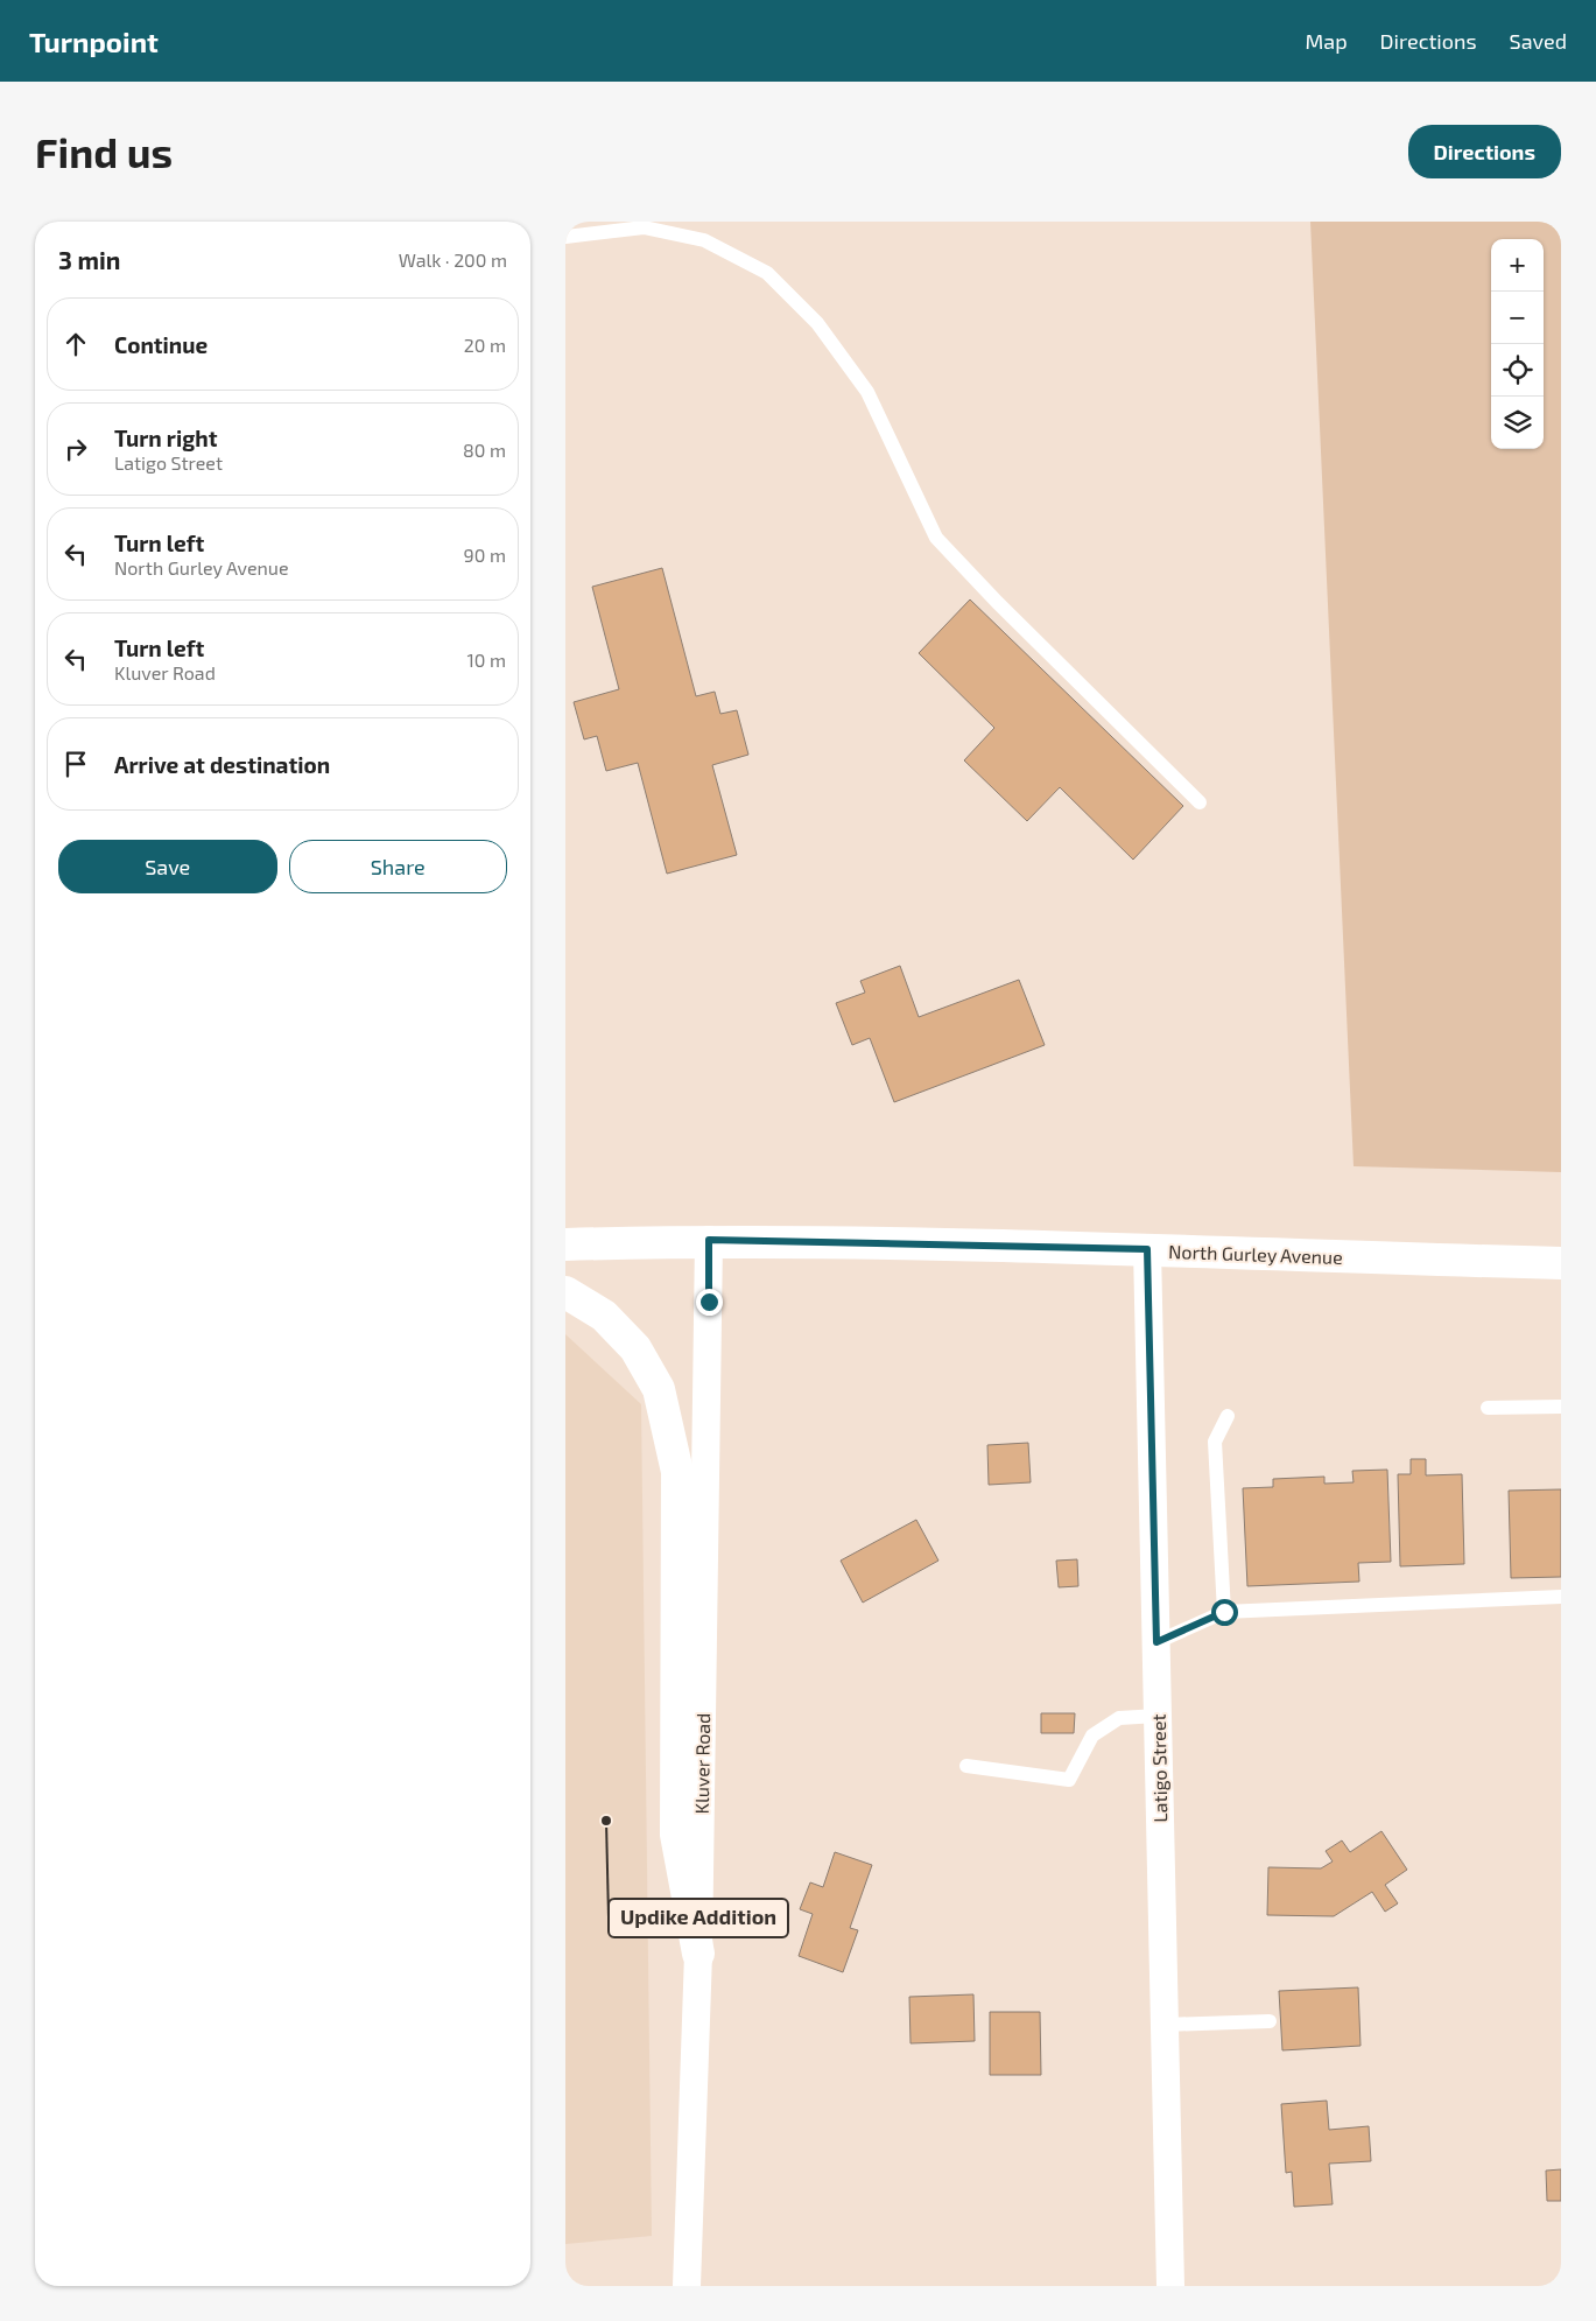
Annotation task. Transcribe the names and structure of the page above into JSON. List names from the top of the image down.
{
  "streets": {
    "street": ["North Gurley Avenue", "Kluver Road", "Latigo Street"]
  },
  "crossings": [
    ["North Gurley Avenue", "Kluver Road"],
    ["North Gurley Avenue", "Latigo Street"]
  ],
  "places": ["Updike Addition"],
  "page": {
    "header": "Turnpoint",
    "nav": ["Map", "Directions", "Saved"],
    "buttons": [
      "Directions",
      ["Save", "Share"]
    ],
    "title": "Find us",
    "heading": ["3 min", "Walk · 200 m"],
    "map_buttons": ["+", "−"],
    "list": [
      ["Continue", "20 m"],
      ["Turn right", "Latigo Street", "80 m"],
      ["Turn left", "North Gurley Avenue", "90 m"],
      ["Turn left", "Kluver Road", "10 m"],
      "Arrive at destination"
    ]
  }
}
